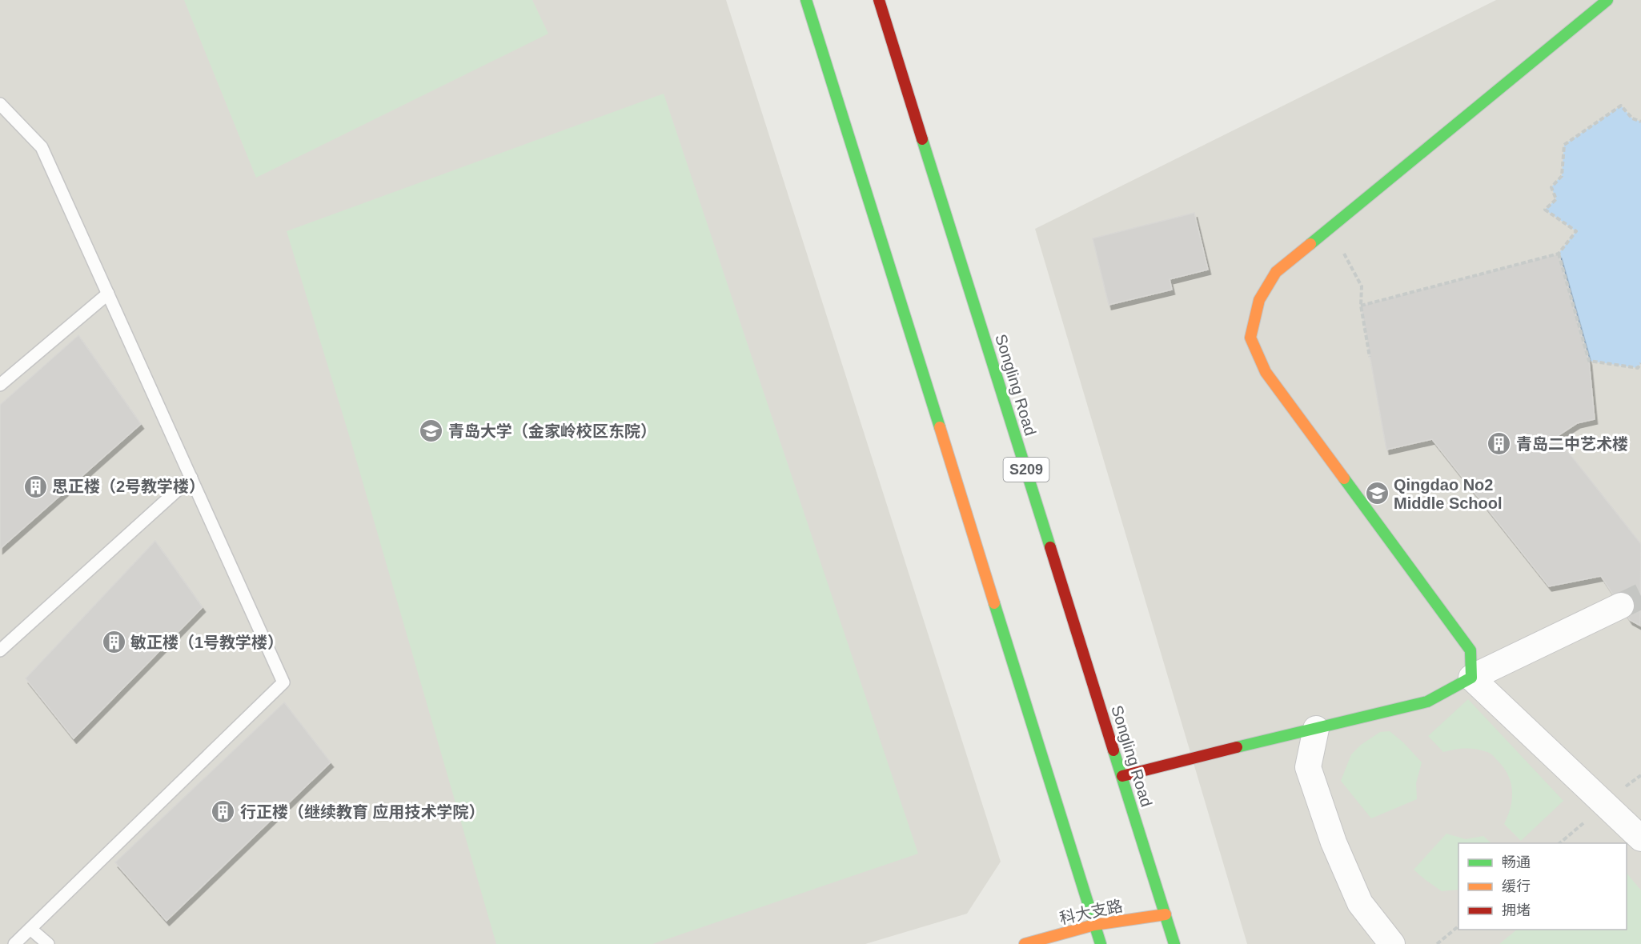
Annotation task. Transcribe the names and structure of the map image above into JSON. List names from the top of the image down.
{
  "streets": {
    "main road": ["Songling Road", "S209", "科大支路"]
  },
  "crossings": [
    ["Songling Road", "科大支路"]
  ],
  "places": {
    "school or university": ["青岛大学（金家岭校区东院）", "Qingdao No2 Middle School"],
    "building": [
      "青岛二中艺术楼",
      "思正楼（2号教学楼）",
      "敏正楼（1号教学楼）",
      "行正楼（继续教育 应用技术学院）"
    ]
  },
  "legend": ["畅通", "缓行", "拥堵"]
}
